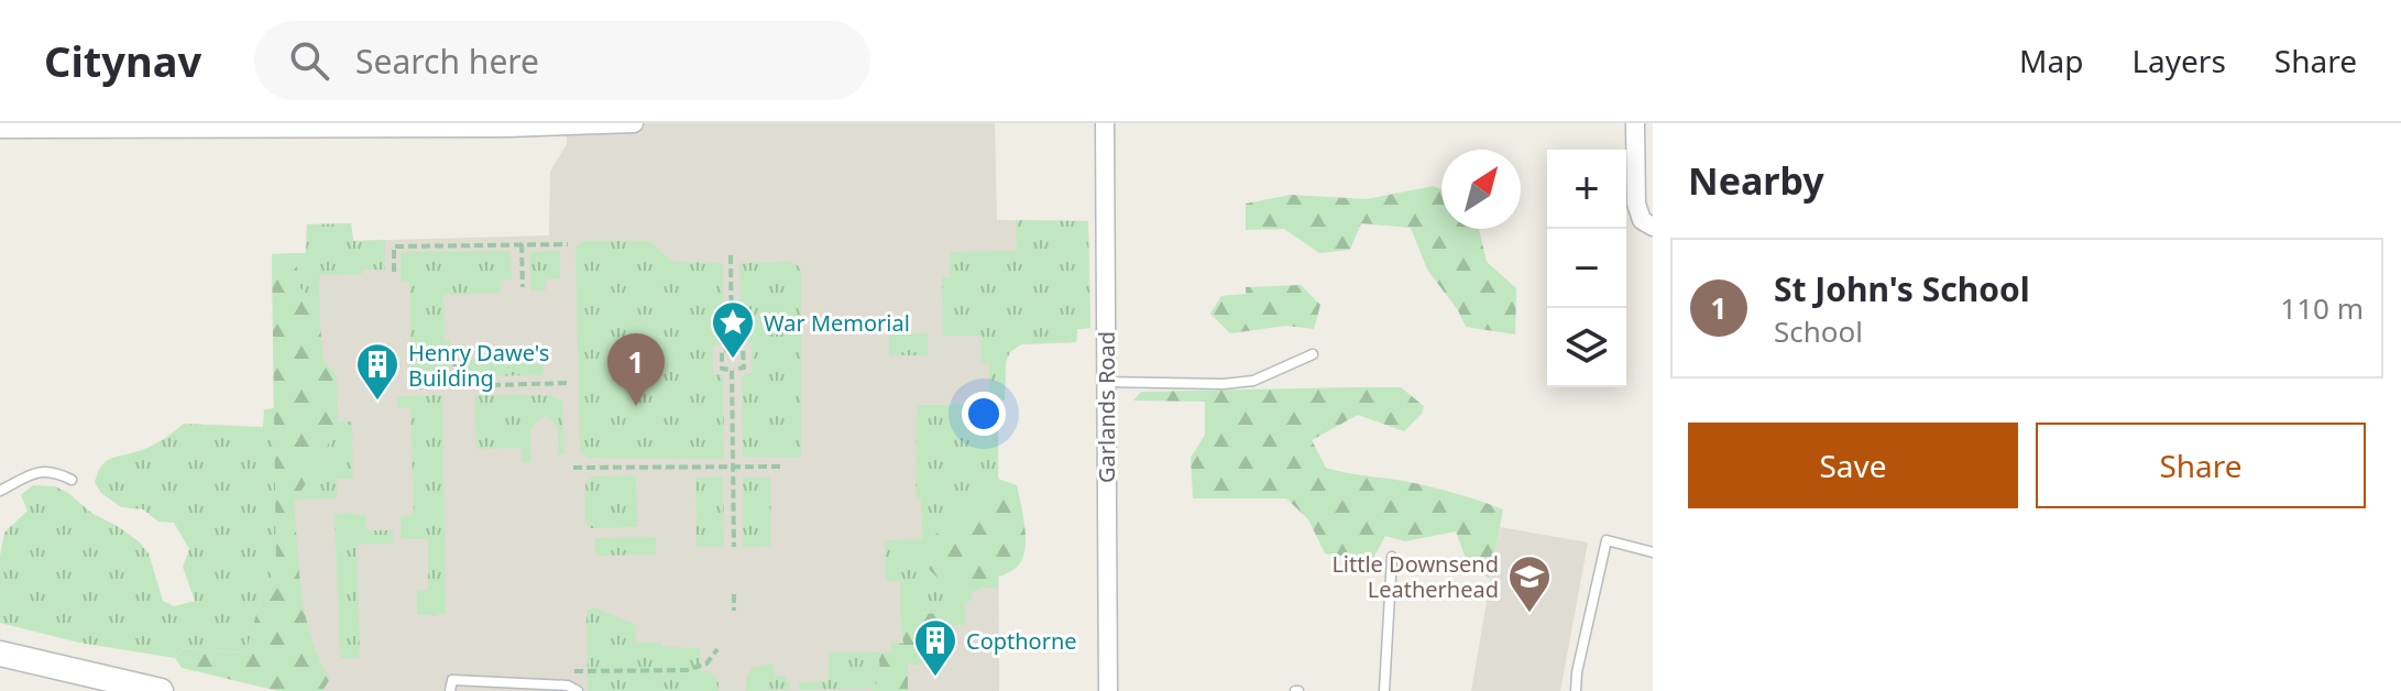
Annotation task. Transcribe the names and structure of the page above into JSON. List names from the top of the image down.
{
  "streets": {
    "street": ["Garlands Road"]
  },
  "places": {
    "place": ["War Memorial"],
    "building": ["Henry Dawe's Building", "Copthorne"],
    "school or university": ["Little Downsend Leatherhead"]
  },
  "north": "top right",
  "page": {
    "header": "Citynav",
    "search": "Search here",
    "nav": ["Map", "Layers", "Share"],
    "heading": "Nearby",
    "map_buttons": ["+", "−"],
    "list": [
      {
        "mark": "1",
        "name": "St John's School",
        "note": "School",
        "value": "110 m"
      }
    ],
    "pins": "1",
    "buttons": ["Save", "Share"]
  }
}
